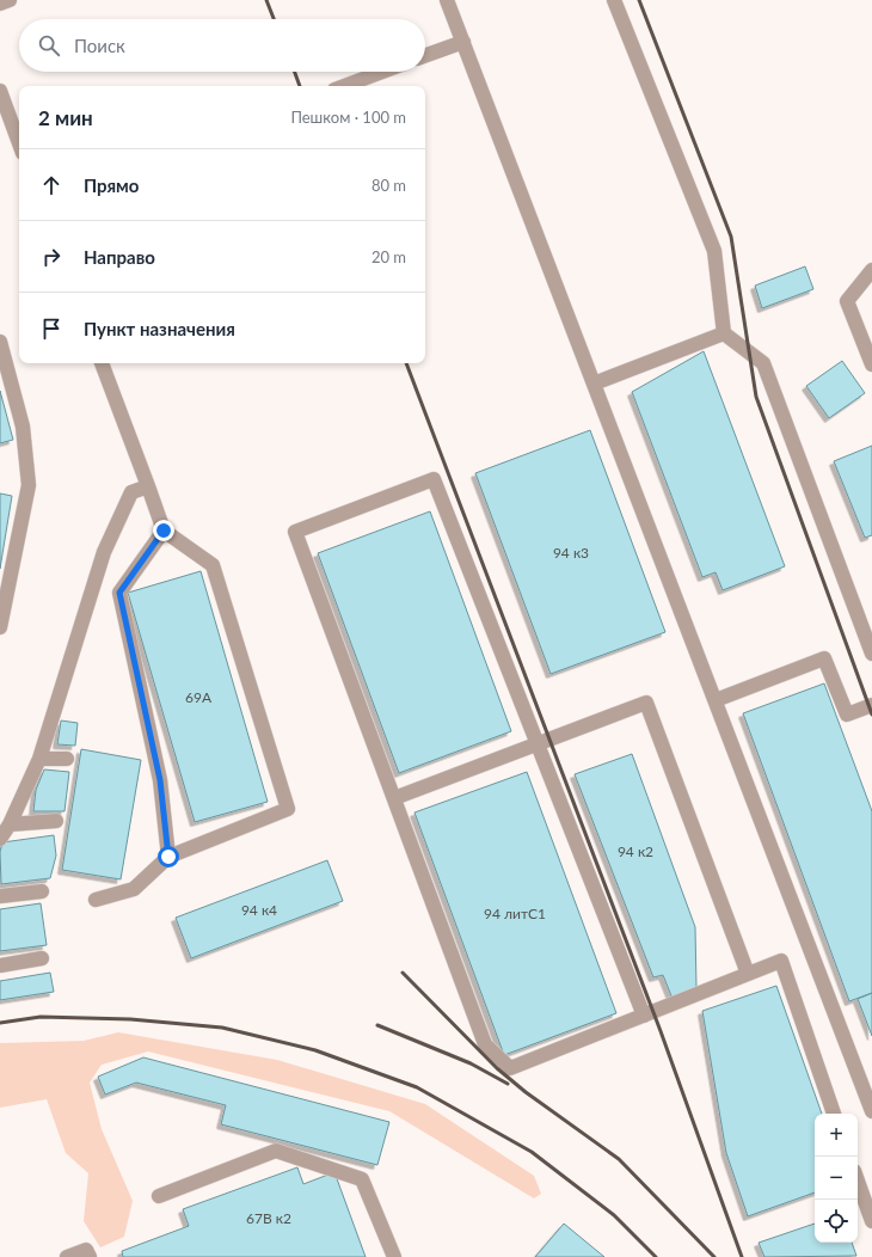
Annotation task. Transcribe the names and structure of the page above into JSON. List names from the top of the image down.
{
  "house_numbers": [
    "94 к3",
    "69А",
    "94 к2",
    "94 к4",
    "94 литС1",
    "67В к2"
  ],
  "page": {
    "search": "Поиск",
    "heading": ["2 мин", "Пешком · 100 m"],
    "list": [
      ["Прямо", "80 m"],
      ["Направо", "20 m"],
      "Пункт назначения"
    ],
    "map_buttons": ["+", "−"]
  }
}
